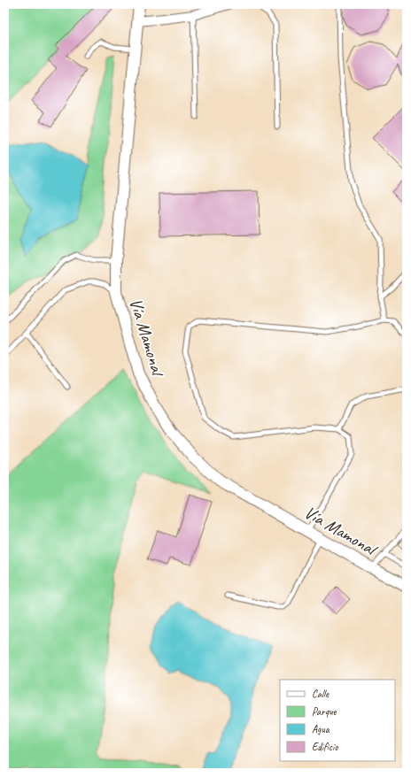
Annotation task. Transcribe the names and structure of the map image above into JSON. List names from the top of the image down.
{
  "streets": {
    "street": ["Vía Mamonal"]
  },
  "legend": [
    "Calle",
    "Parque",
    "Agua",
    "Edificio"
  ]
}
